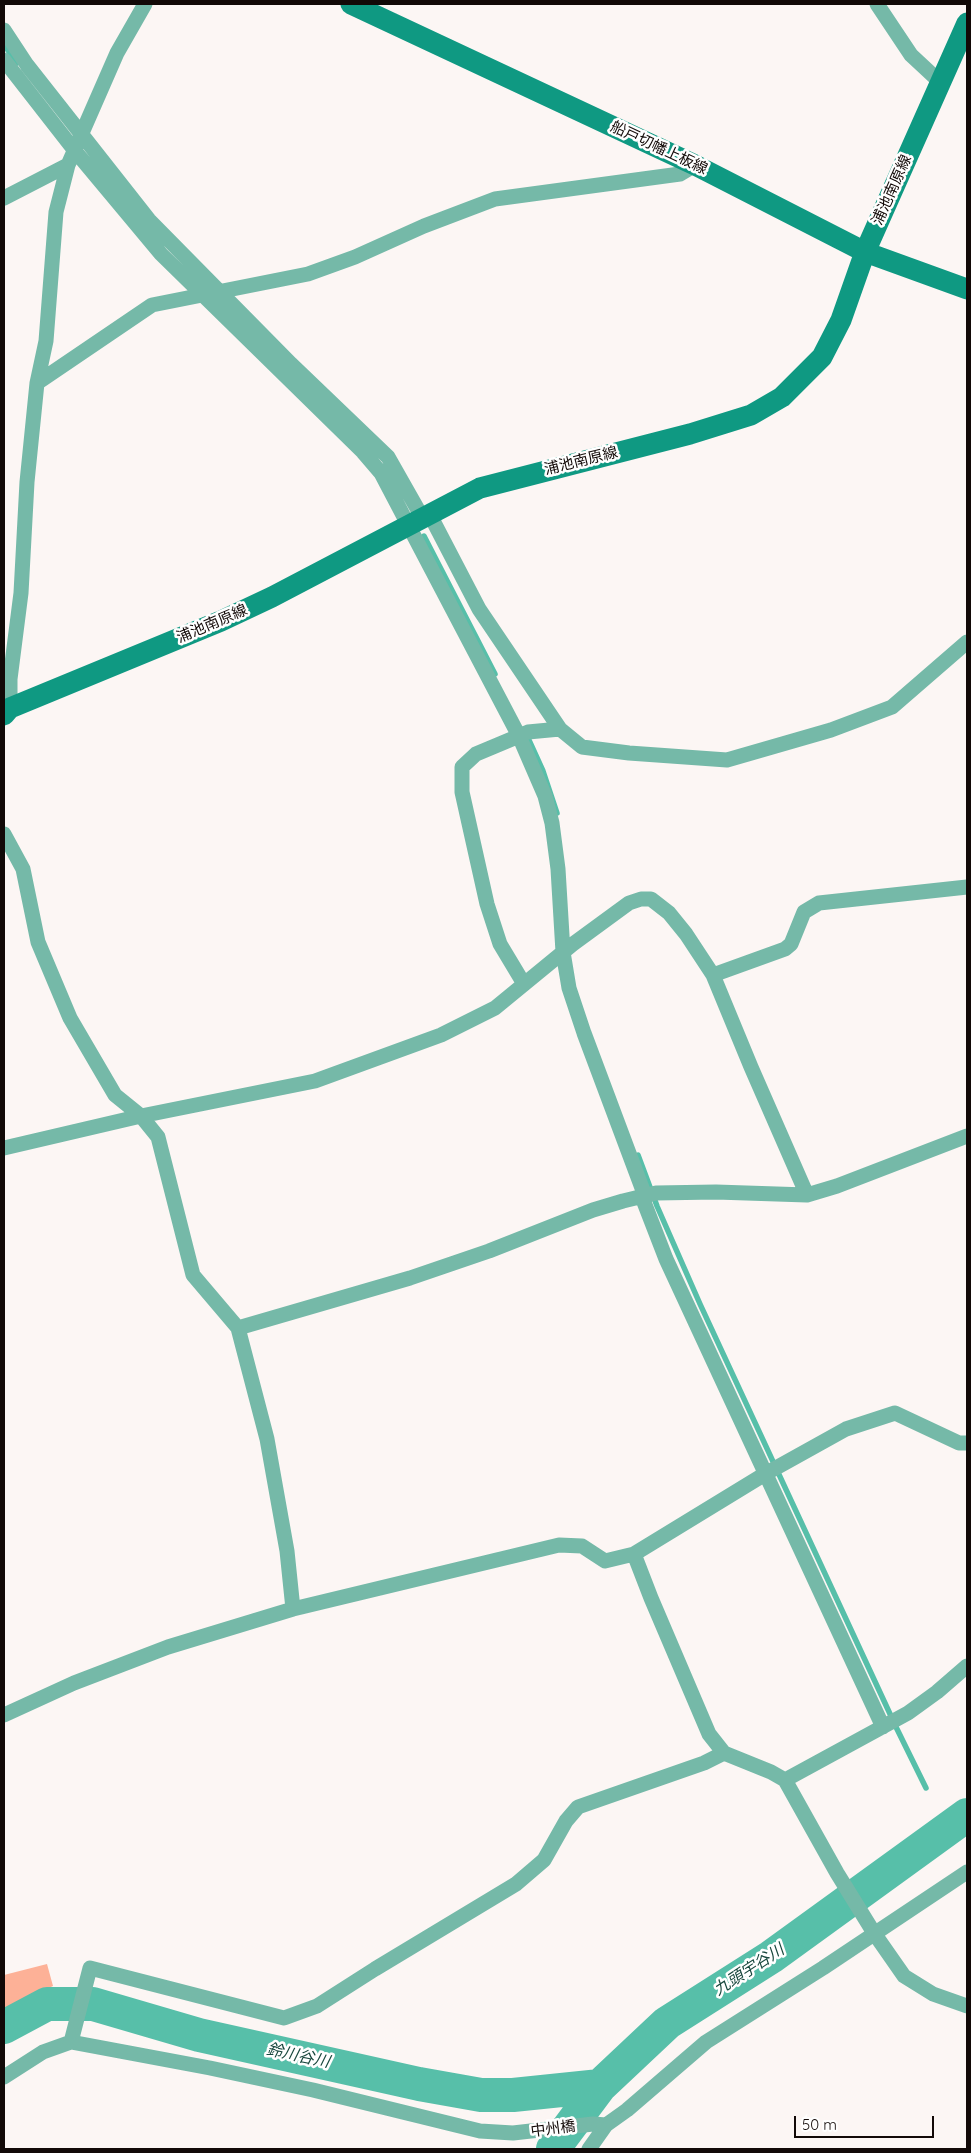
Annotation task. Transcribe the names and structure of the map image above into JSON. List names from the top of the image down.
{
  "streets": {
    "main road": ["船戸切幡上板線", "浦池南原線"],
    "street": ["中州橋"]
  },
  "crossings": [
    ["船戸切幡上板線", "浦池南原線"]
  ],
  "water": ["九頭宇谷川", "鈴川谷川"],
  "scale_bar": "50 m"
}
